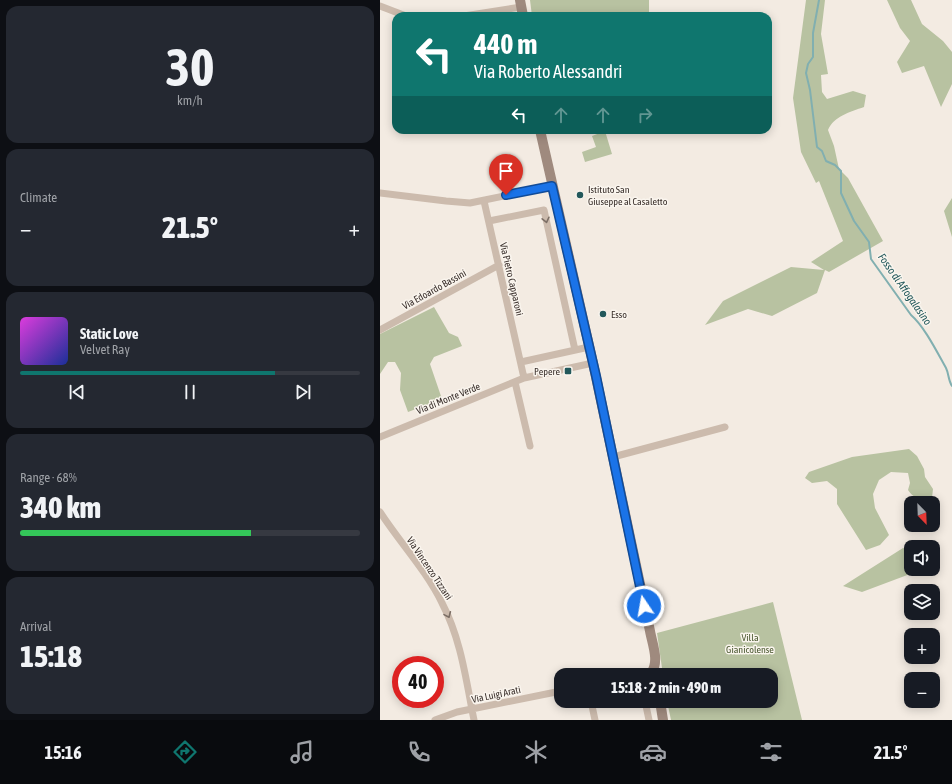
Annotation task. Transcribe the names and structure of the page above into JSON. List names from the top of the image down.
{
  "streets": {
    "street": [
      "Via Pietro Capparoni",
      "Via Edoardo Bassini",
      "Via di Monte Verde",
      "Via Vincenzo Tizzani",
      "Via Luigi Arati"
    ]
  },
  "crossings": [
    ["Via Pietro Capparoni", "Via Edoardo Bassini"],
    ["Via Pietro Capparoni", "Via di Monte Verde"],
    ["Via Vincenzo Tizzani", "Via Luigi Arati"]
  ],
  "one_way": ["Via Vincenzo Tizzani"],
  "water": ["Fosso di Affogalasino"],
  "parks": ["Villa Gianicolense"],
  "places": {
    "other": ["Istituto San Giuseppe al Casaletto", "Esso"],
    "transit": ["Pepere"]
  },
  "north": "bottom right",
  "page": {
    "tile": [
      ["30", "km/h"],
      "Climate",
      ["Range · 68%", "340 km"],
      ["Arrival", "15:18"]
    ],
    "turn": ["440 m", "Via Roberto Alessandri"],
    "heat": ["−", "21.5°", "+"],
    "song": ["Static Love", "Velvet Ray"],
    "map_buttons": ["+", "−"],
    "limit": "40",
    "trip": "15:18 · 2 min · 490 m",
    "tabs": ["15:16", "21.5°"]
  }
}
